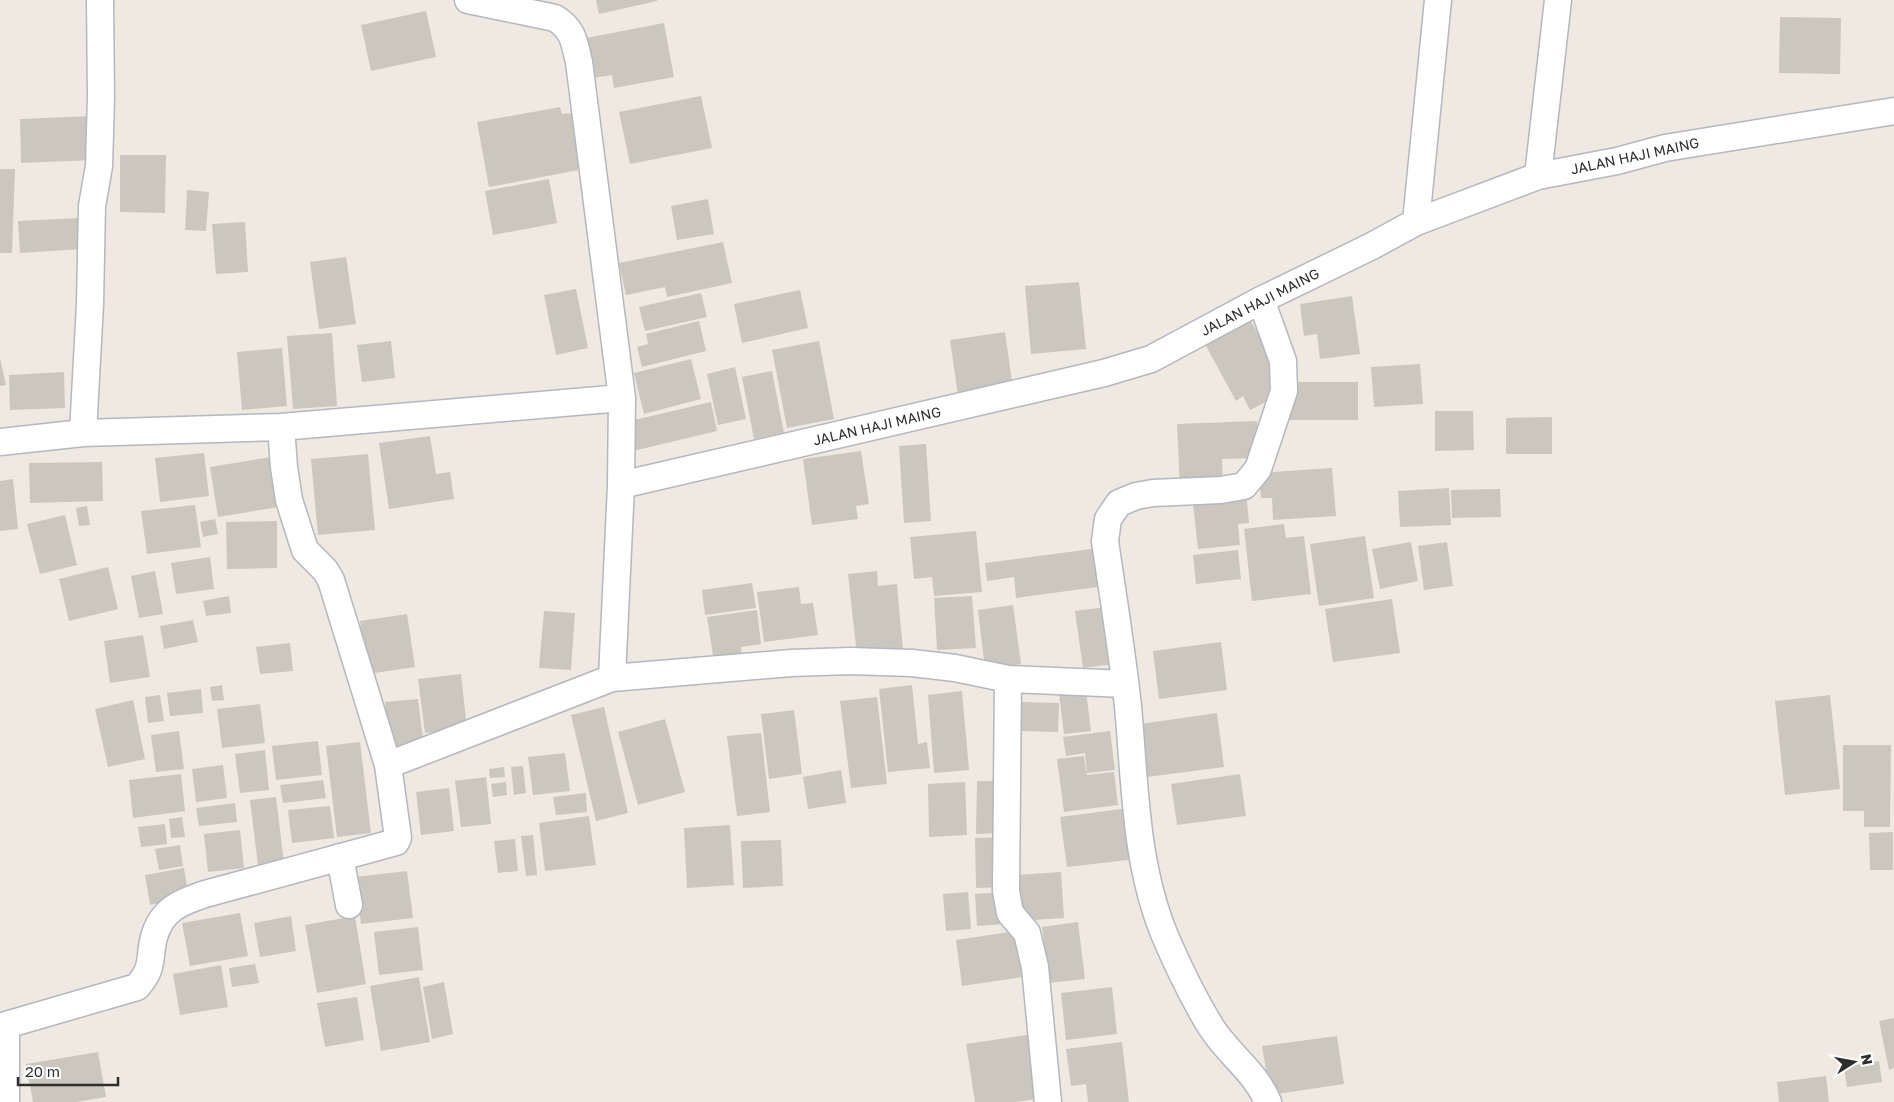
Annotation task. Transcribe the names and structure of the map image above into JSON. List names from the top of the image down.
{
  "streets": {
    "street": ["JALAN HAJI MAING"]
  },
  "scale_bar": "20 m",
  "north": "right"
}
